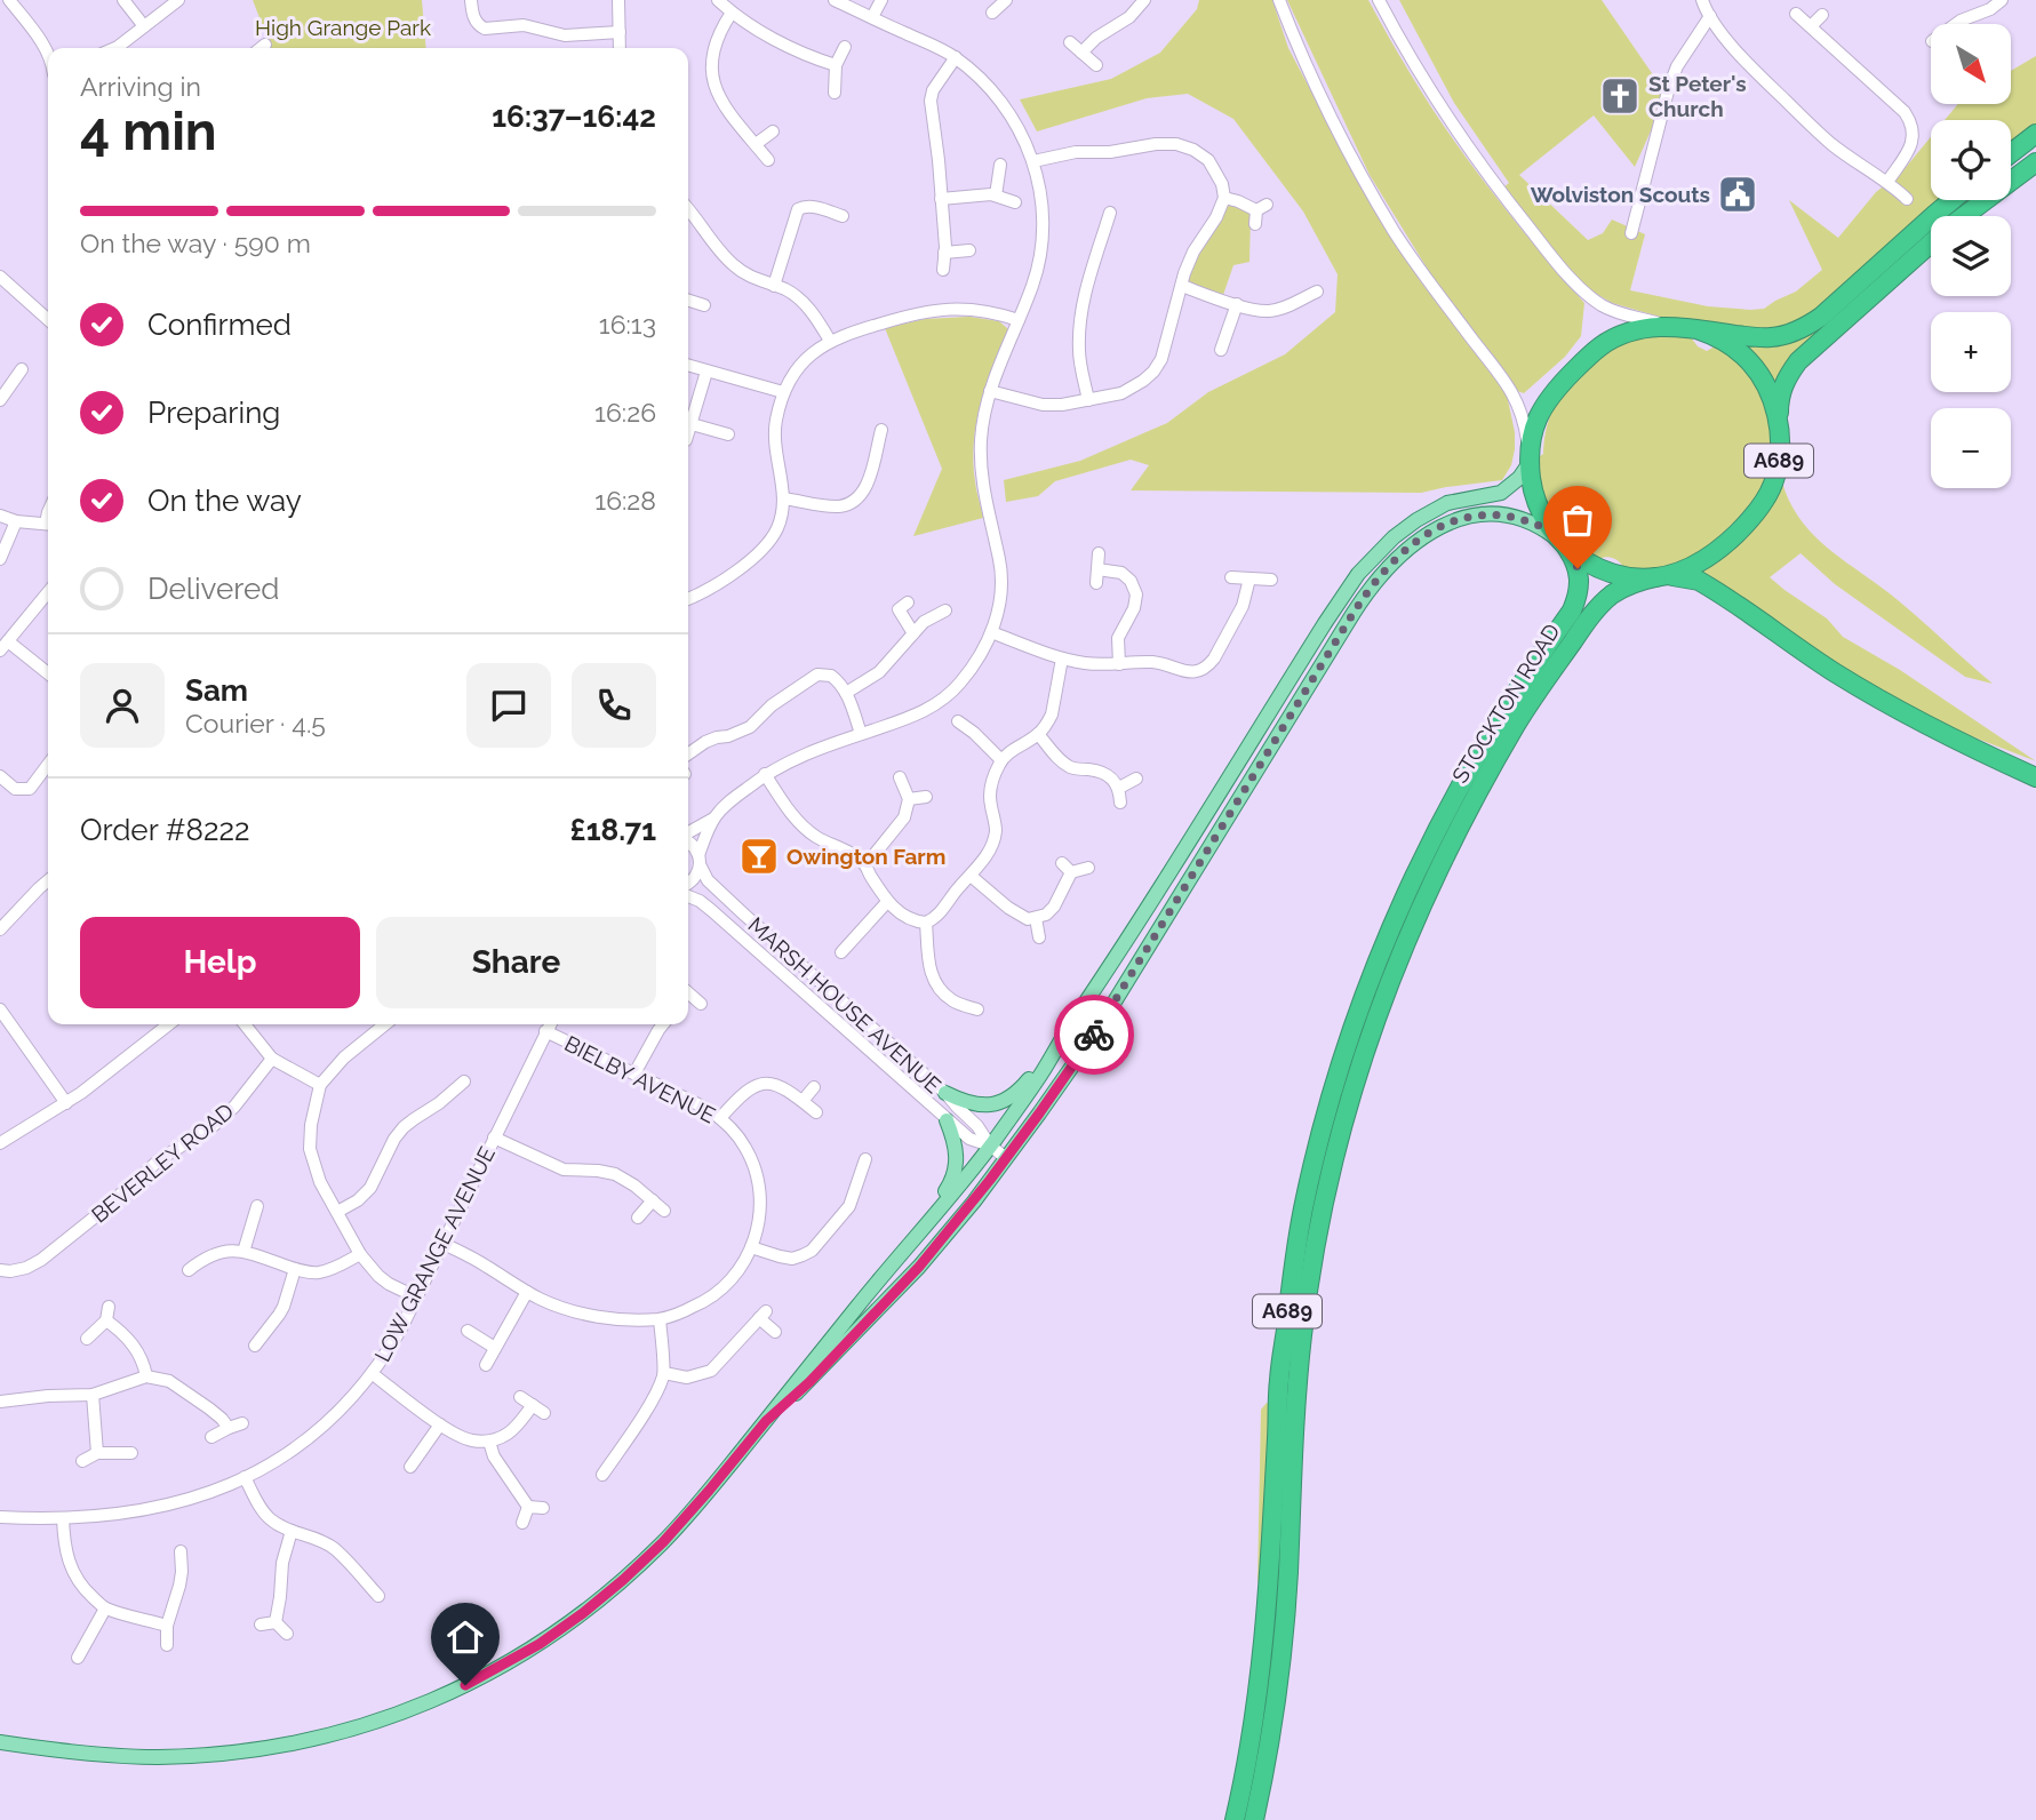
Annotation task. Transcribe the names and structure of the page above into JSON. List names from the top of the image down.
{
  "streets": {
    "highway": ["A689", "STOCKTON ROAD"],
    "street": [
      "MARSH HOUSE AVENUE",
      "BIELBY AVENUE",
      "BEVERLEY ROAD",
      "LOW GRANGE AVENUE"
    ]
  },
  "crossings": [
    ["A689", "STOCKTON ROAD"],
    ["BIELBY AVENUE", "LOW GRANGE AVENUE"]
  ],
  "parks": ["High Grange Park"],
  "places": {
    "church": ["St Peter's Church"],
    "public building": ["Wolviston Scouts"],
    "bar": ["Owington Farm"]
  },
  "north": "bottom right",
  "page": {
    "map_buttons": ["+", "−"],
    "heading": ["4 min", "Arriving in", "16:37–16:42"],
    "panel": [
      "Sam",
      "Courier · 4.5",
      "Order #8222",
      "£18.71"
    ],
    "bar": "On the way · 590 m",
    "list": [
      ["Confirmed", "16:13"],
      ["Preparing", "16:26"],
      ["On the way", "16:28"],
      "Delivered"
    ],
    "buttons": ["Help", "Share"]
  }
}
